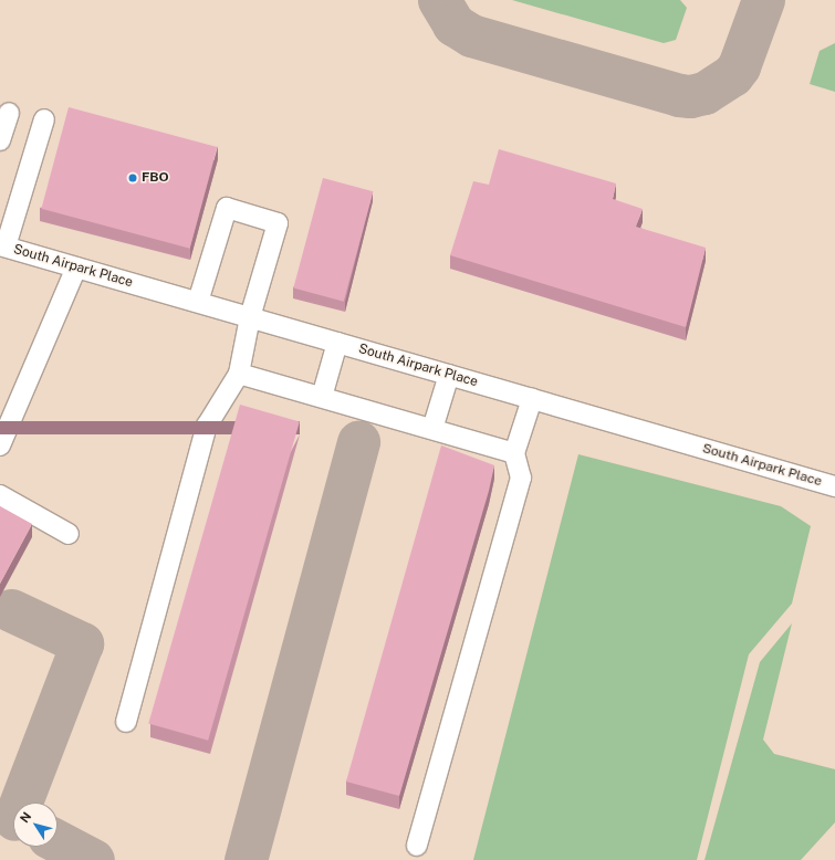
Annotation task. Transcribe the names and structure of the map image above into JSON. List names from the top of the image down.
{
  "streets": {
    "street": ["South Airpark Place"]
  },
  "places": ["FBO"],
  "north": "top left"
}
